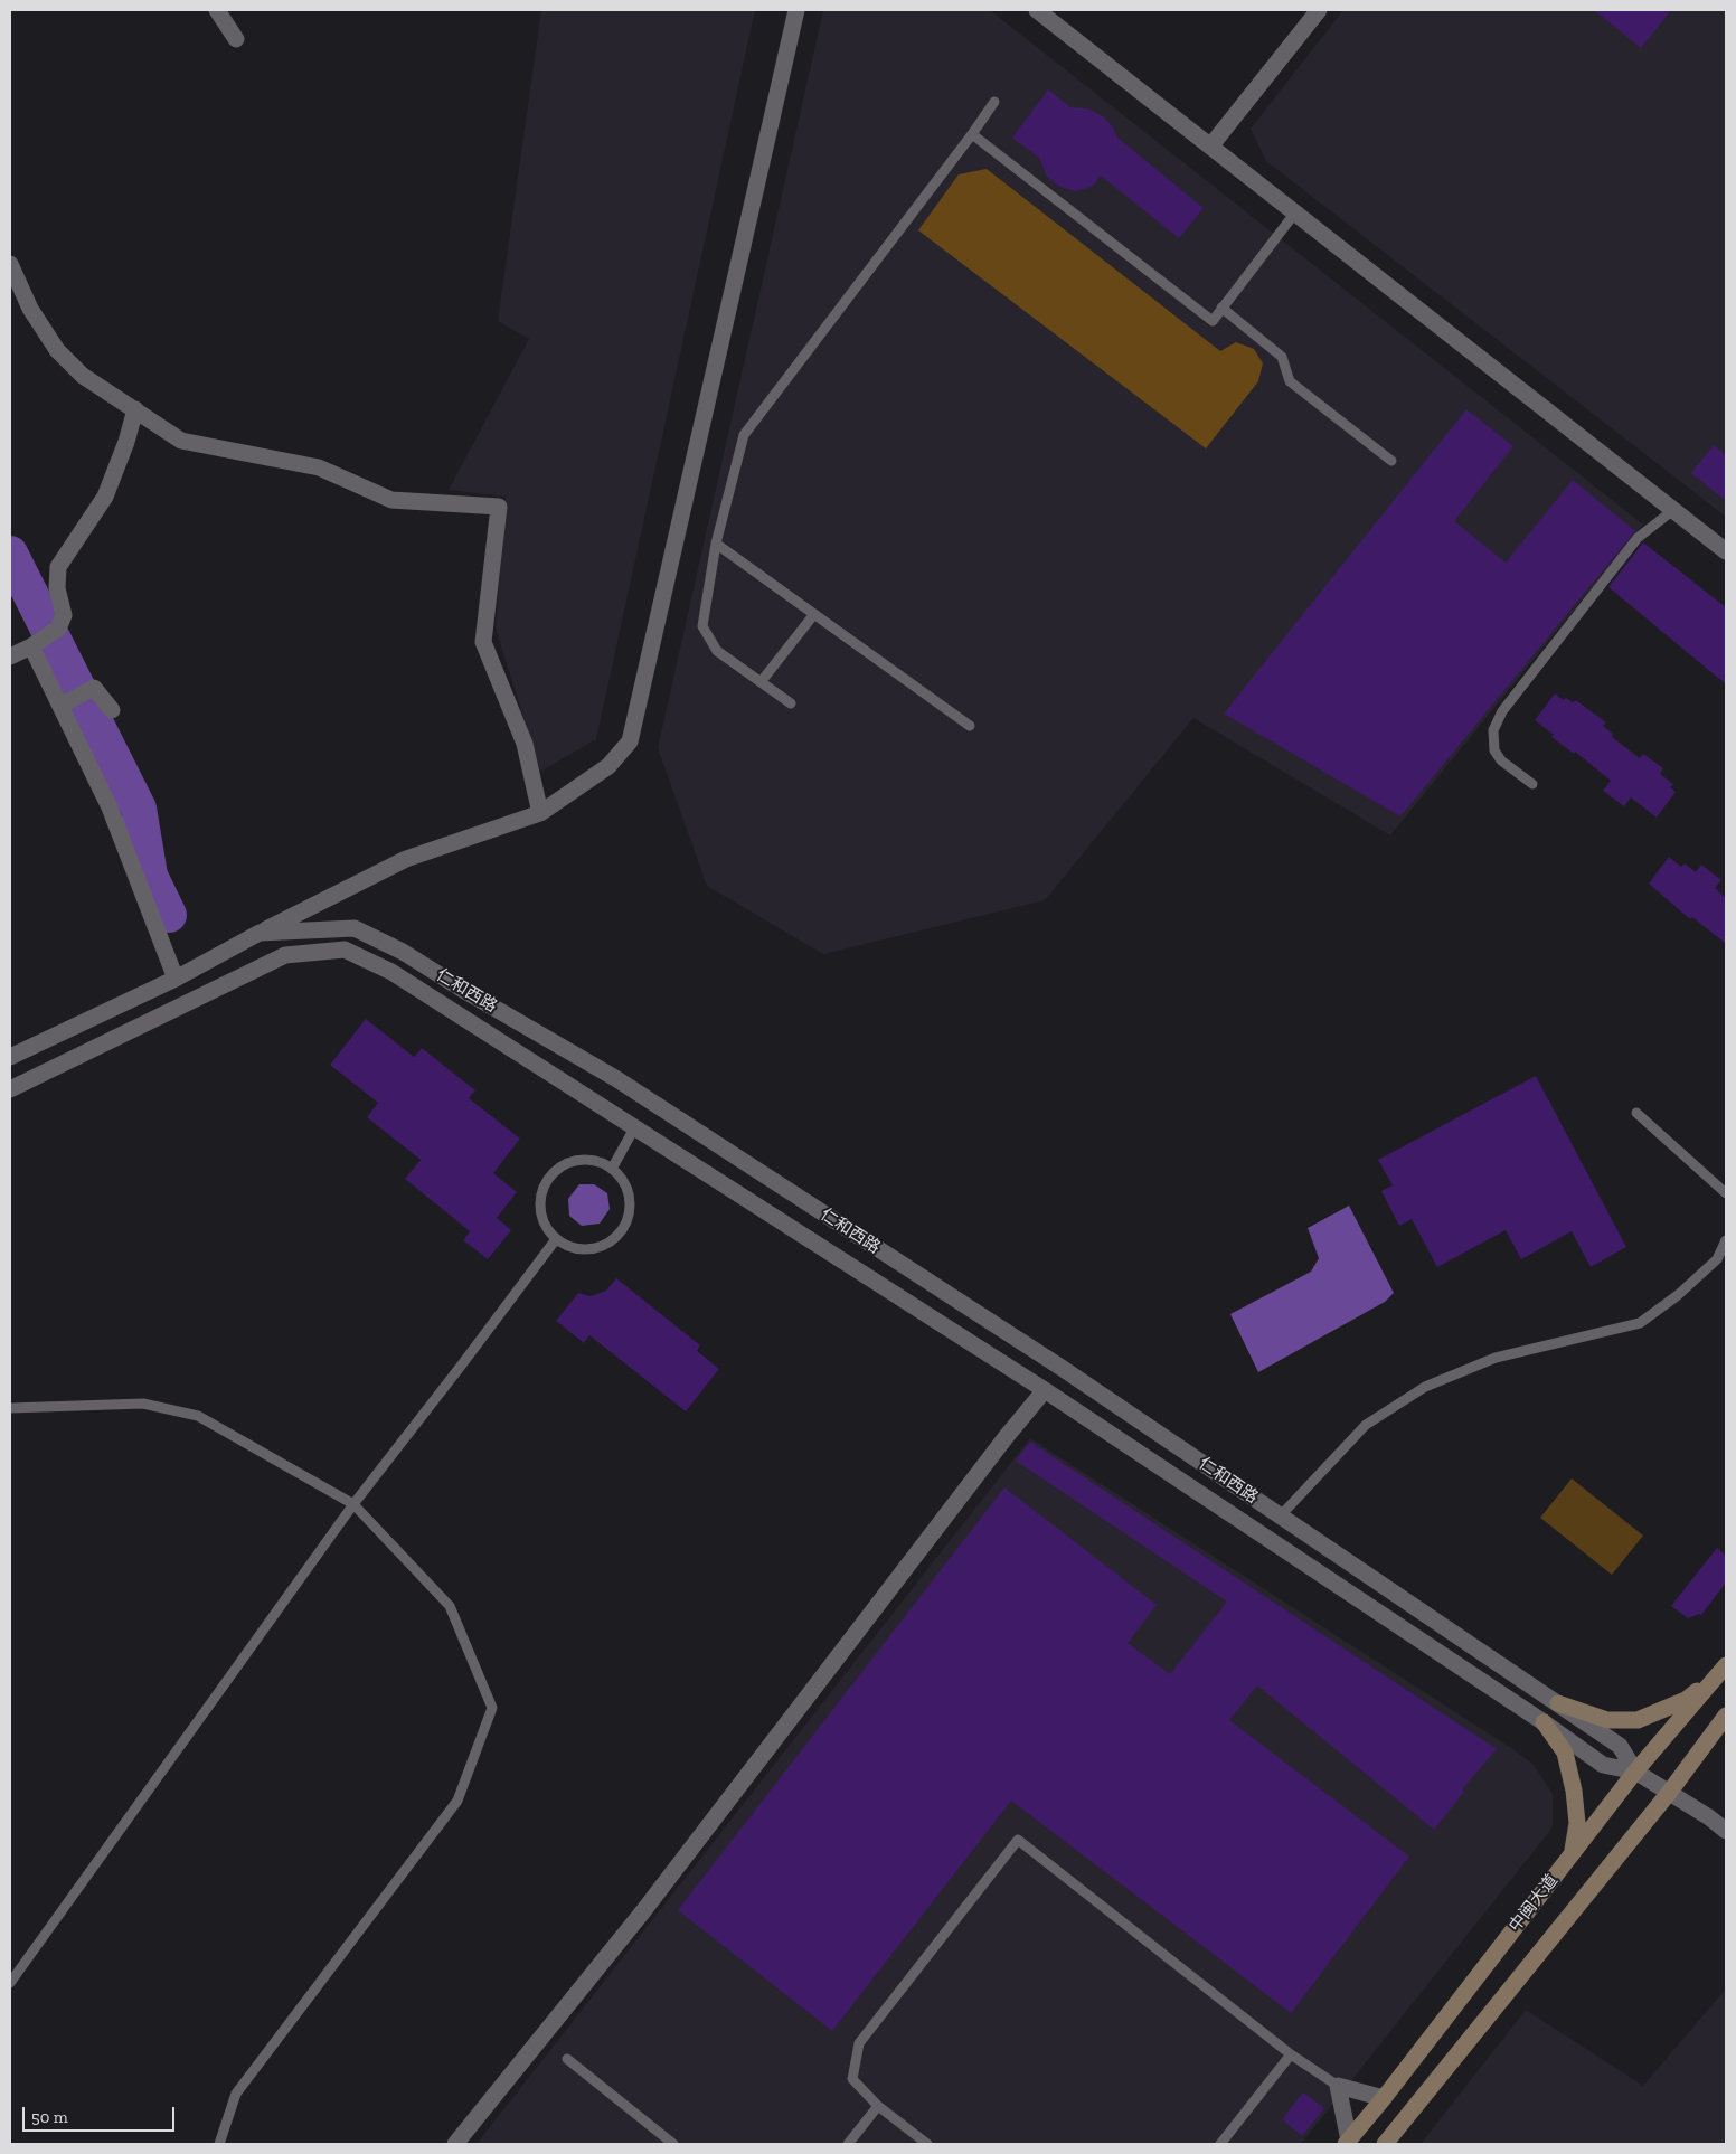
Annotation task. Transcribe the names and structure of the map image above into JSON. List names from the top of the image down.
{
  "streets": {
    "main road": ["中闽大道"],
    "street": ["仁和西路"]
  },
  "crossings": [
    ["仁和西路", "中闽大道"]
  ],
  "scale_bar": "50 m"
}
